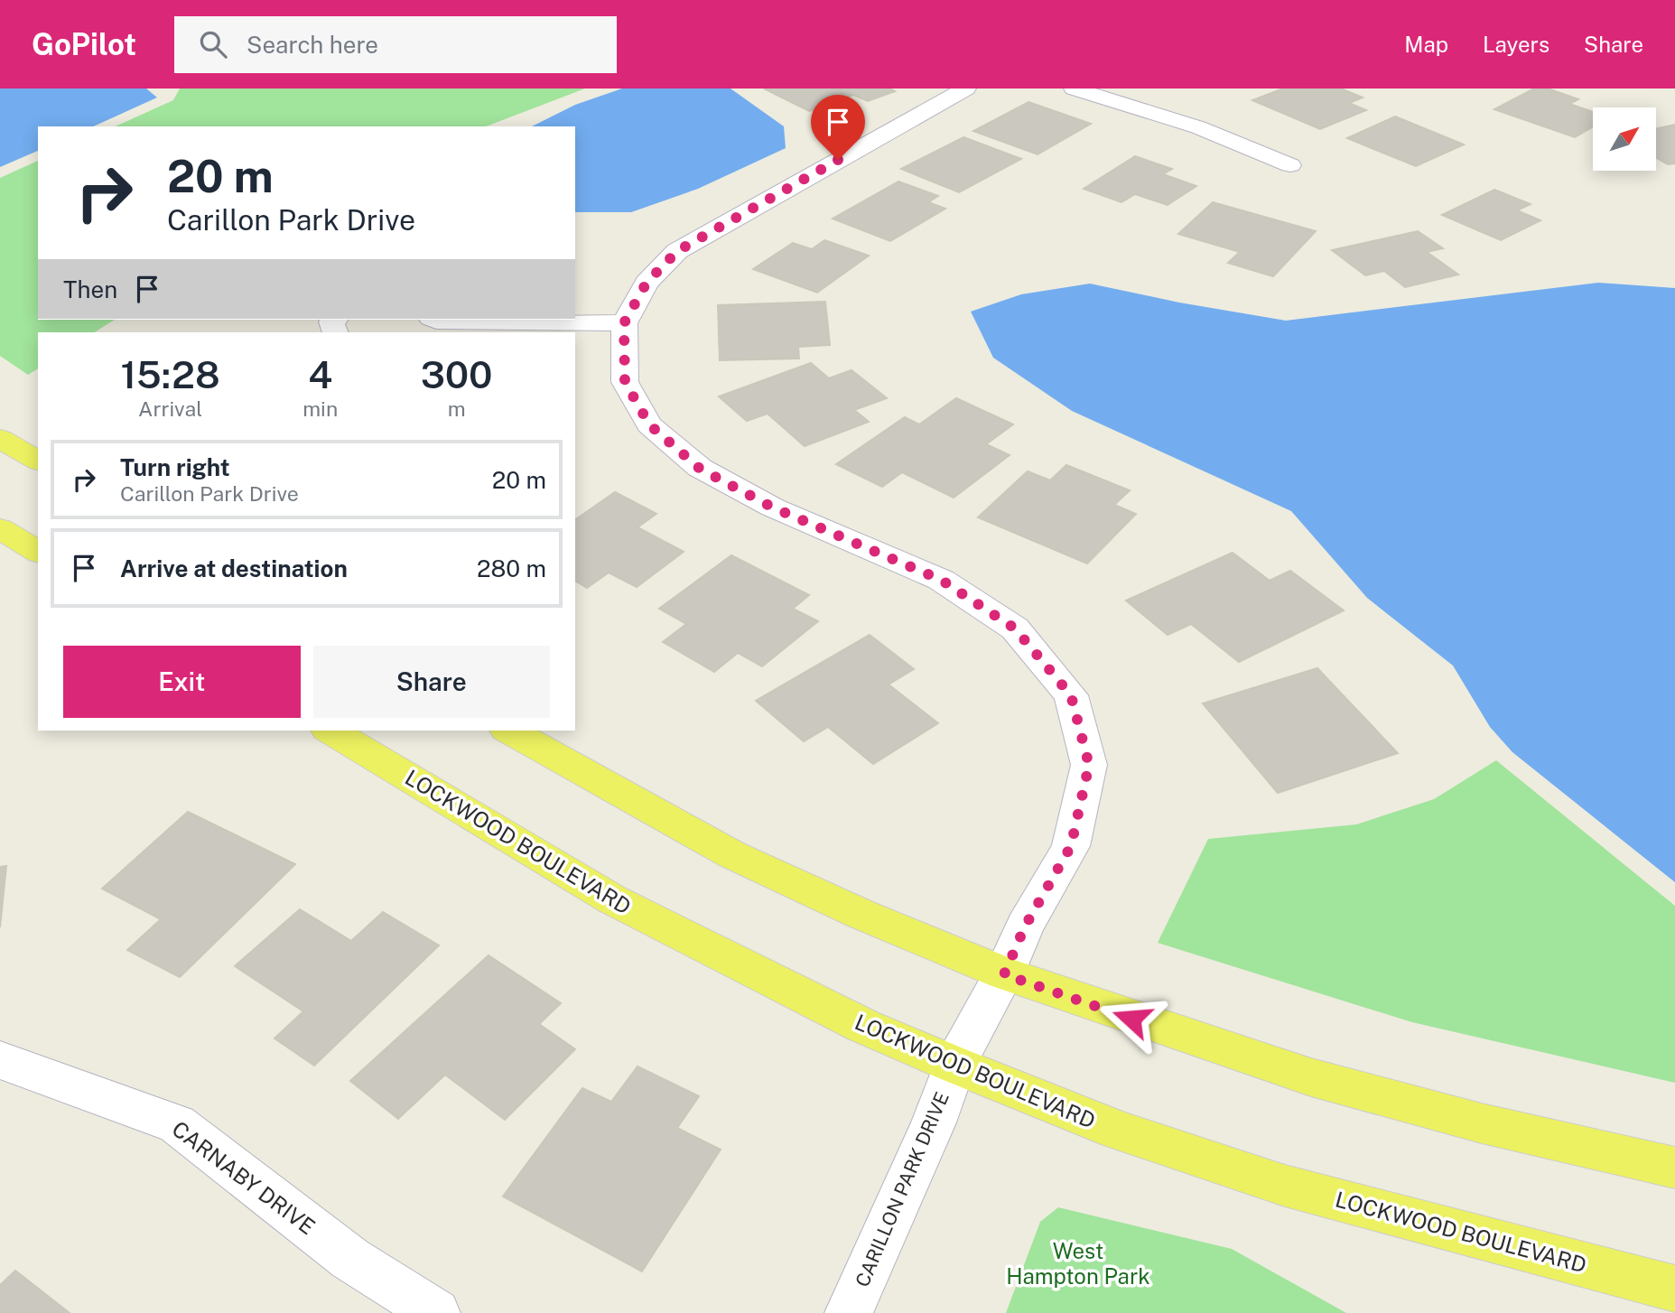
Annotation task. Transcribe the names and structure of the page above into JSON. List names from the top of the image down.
{
  "streets": {
    "main road": ["LOCKWOOD BOULEVARD"],
    "street": ["CARNABY DRIVE", "CARILLON PARK DRIVE"]
  },
  "crossings": [
    ["LOCKWOOD BOULEVARD", "CARILLON PARK DRIVE"]
  ],
  "parks": ["West Hampton Park"],
  "north": "top right",
  "page": {
    "header": "GoPilot",
    "search": "Search here",
    "nav": ["Map", "Layers", "Share"],
    "turn": ["20 m", "Carillon Park Drive"],
    "then": "Then",
    "eta": [
      "15:28",
      "Arrival",
      "4",
      "min",
      "300",
      "m"
    ],
    "list": [
      {
        "name": "Turn right",
        "note": "Carillon Park Drive",
        "value": "20 m"
      },
      {
        "name": "Arrive at destination",
        "value": "280 m"
      }
    ],
    "buttons": ["Exit", "Share"]
  }
}
